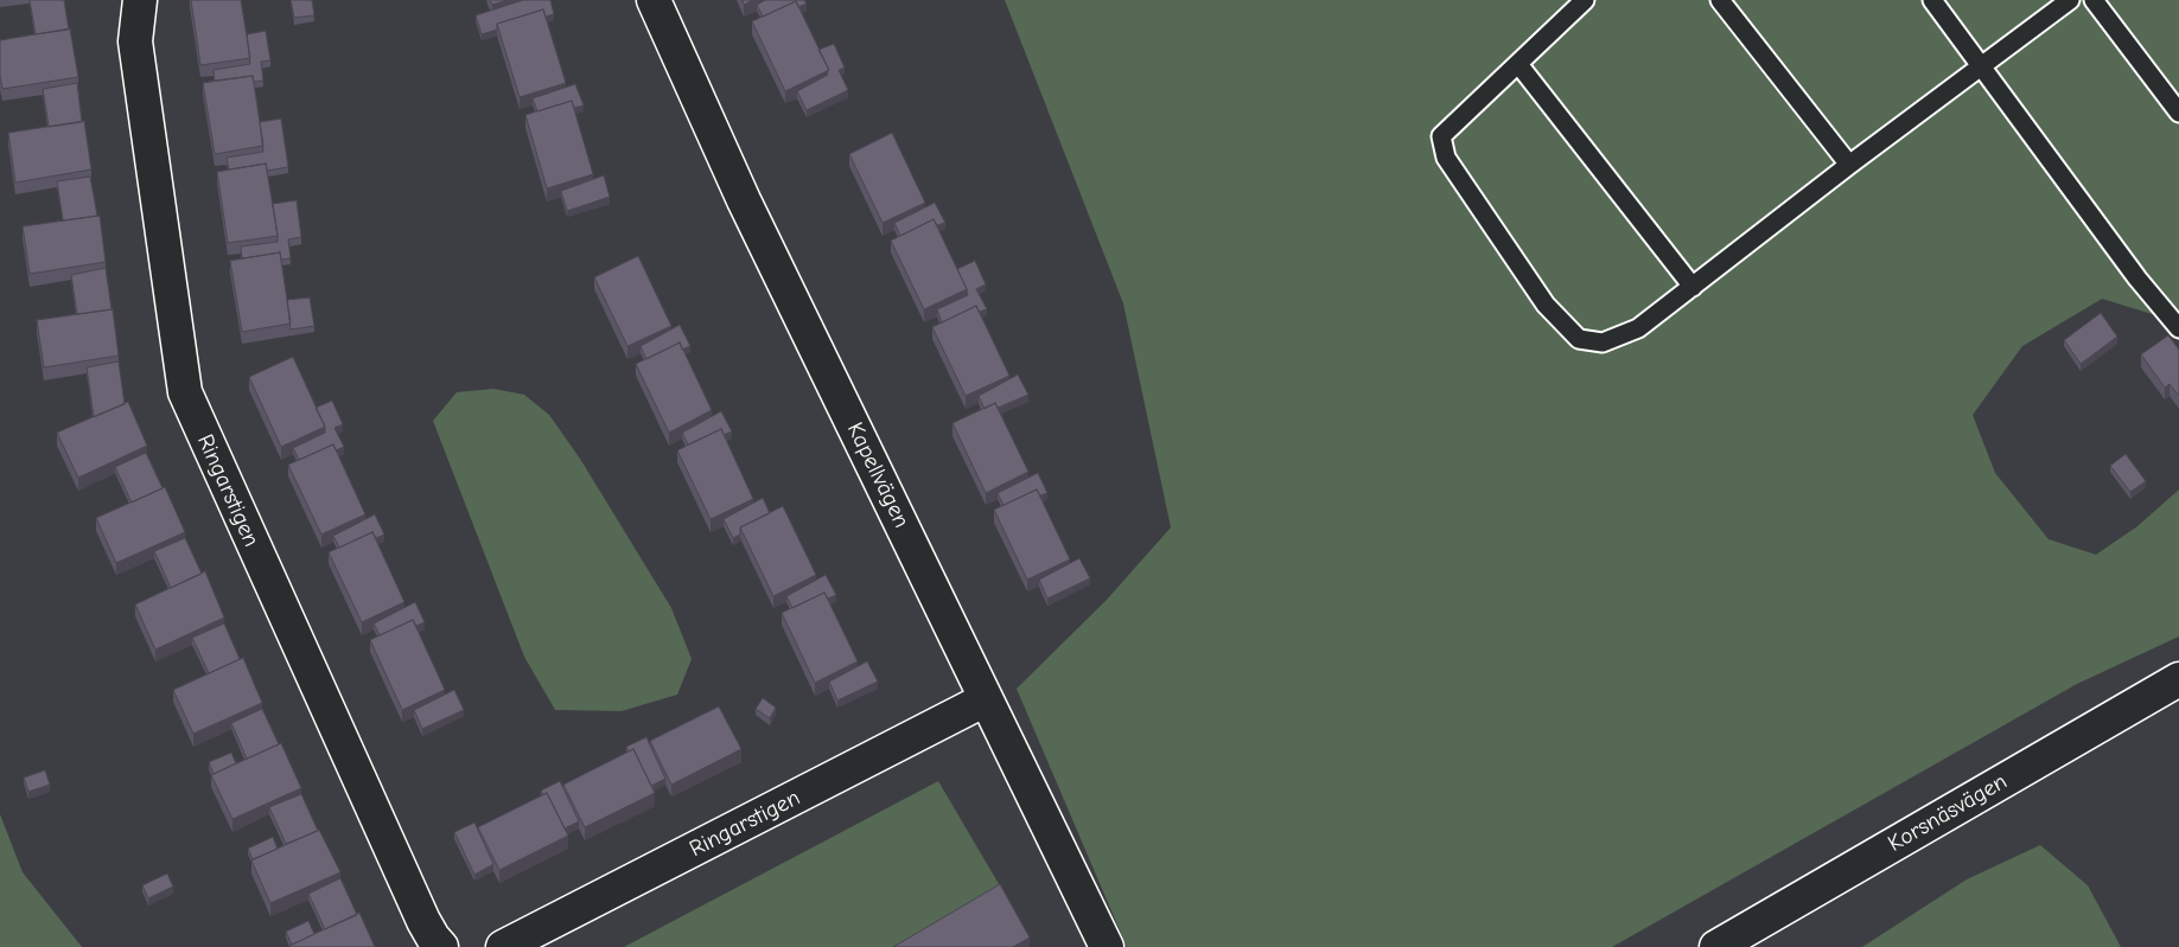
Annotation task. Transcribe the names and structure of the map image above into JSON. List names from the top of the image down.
{
  "streets": {
    "street": ["Kapellvägen", "Ringarstigen", "Korsnäsvägen"]
  },
  "crossings": [
    ["Kapellvägen", "Ringarstigen"]
  ]
}
